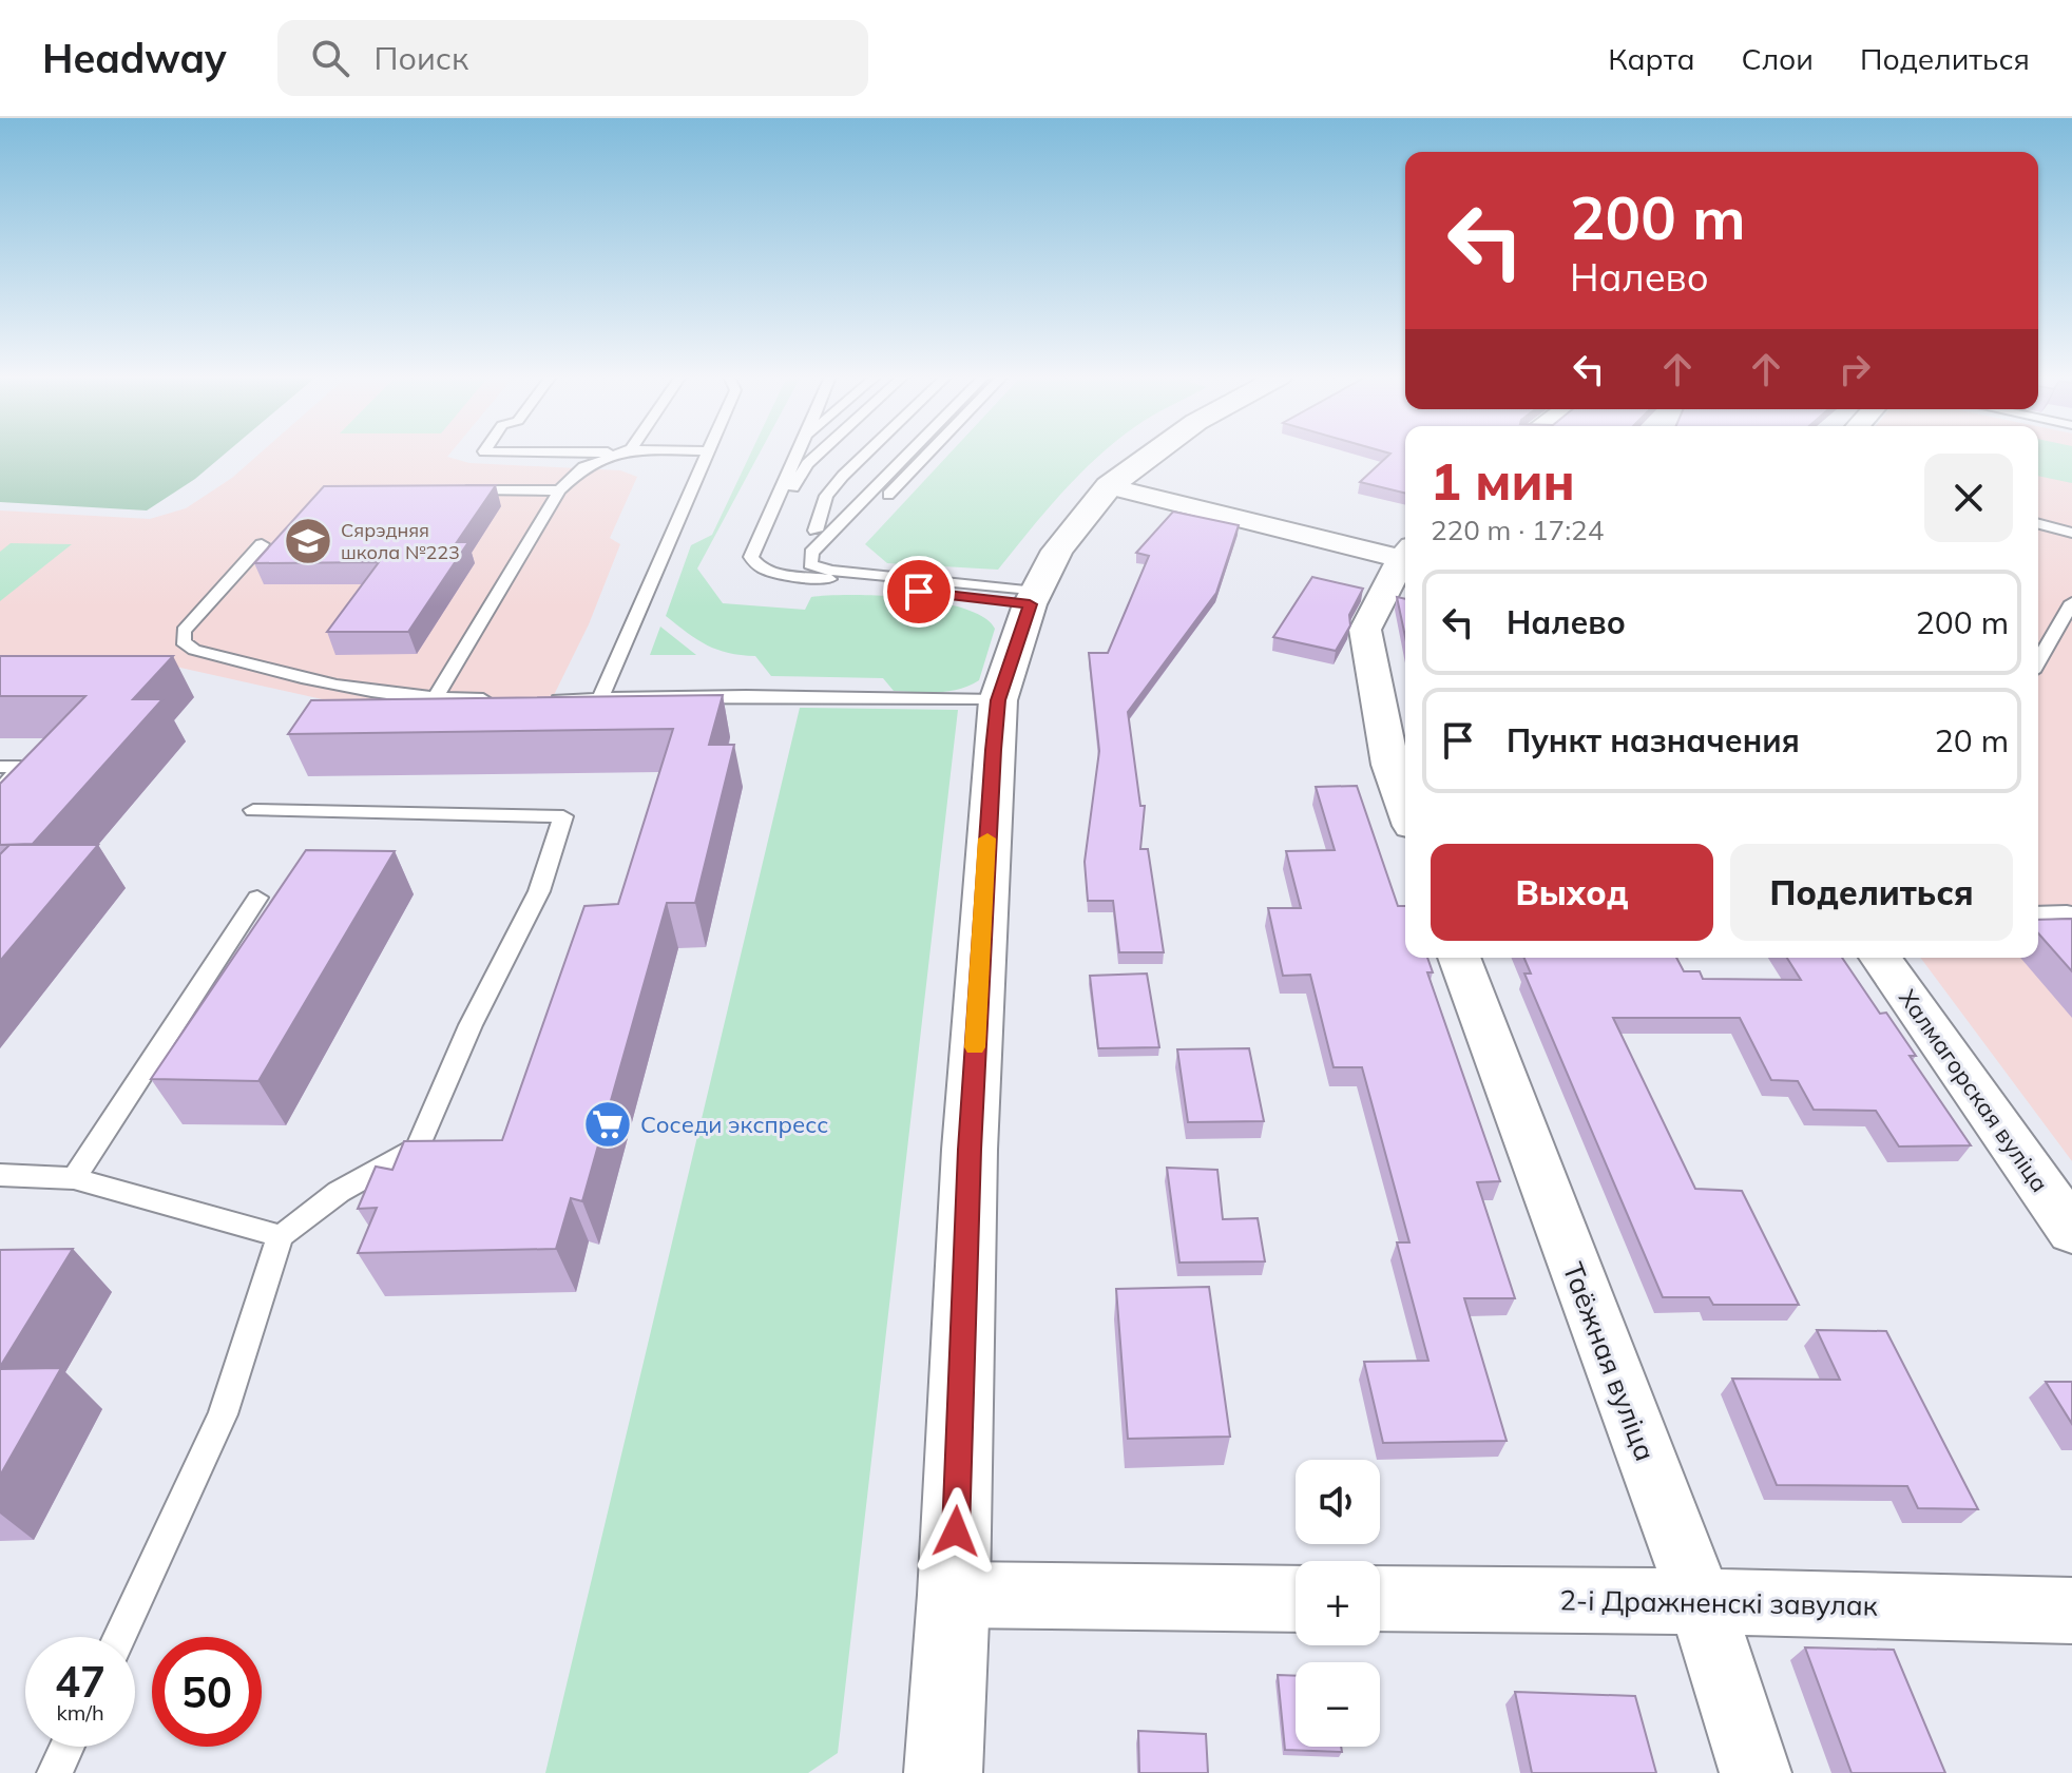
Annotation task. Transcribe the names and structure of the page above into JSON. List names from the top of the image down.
{
  "streets": {
    "street": ["Халмагорская вуліца", "Таёжная вуліца", "2-і Дражненскі завулак"]
  },
  "crossings": [
    ["Таёжная вуліца", "2-і Дражненскі завулак"]
  ],
  "places": {
    "school or university": ["Сярэдняя школа №223"],
    "supermarket": ["Соседи экспресс"]
  },
  "page": {
    "header": "Headway",
    "search": "Поиск",
    "nav": ["Карта", "Слои", "Поделиться"],
    "turn": ["200 m", "Налево"],
    "heading": ["1 мин", "220 m · 17:24"],
    "list": [
      {
        "name": "Налево",
        "value": "200 m"
      },
      {
        "name": "Пункт назначения",
        "value": "20 m"
      }
    ],
    "buttons": ["Выход", "Поделиться"],
    "map_buttons": ["+", "−"],
    "speed": "47 km/h",
    "limit": "50"
  }
}
